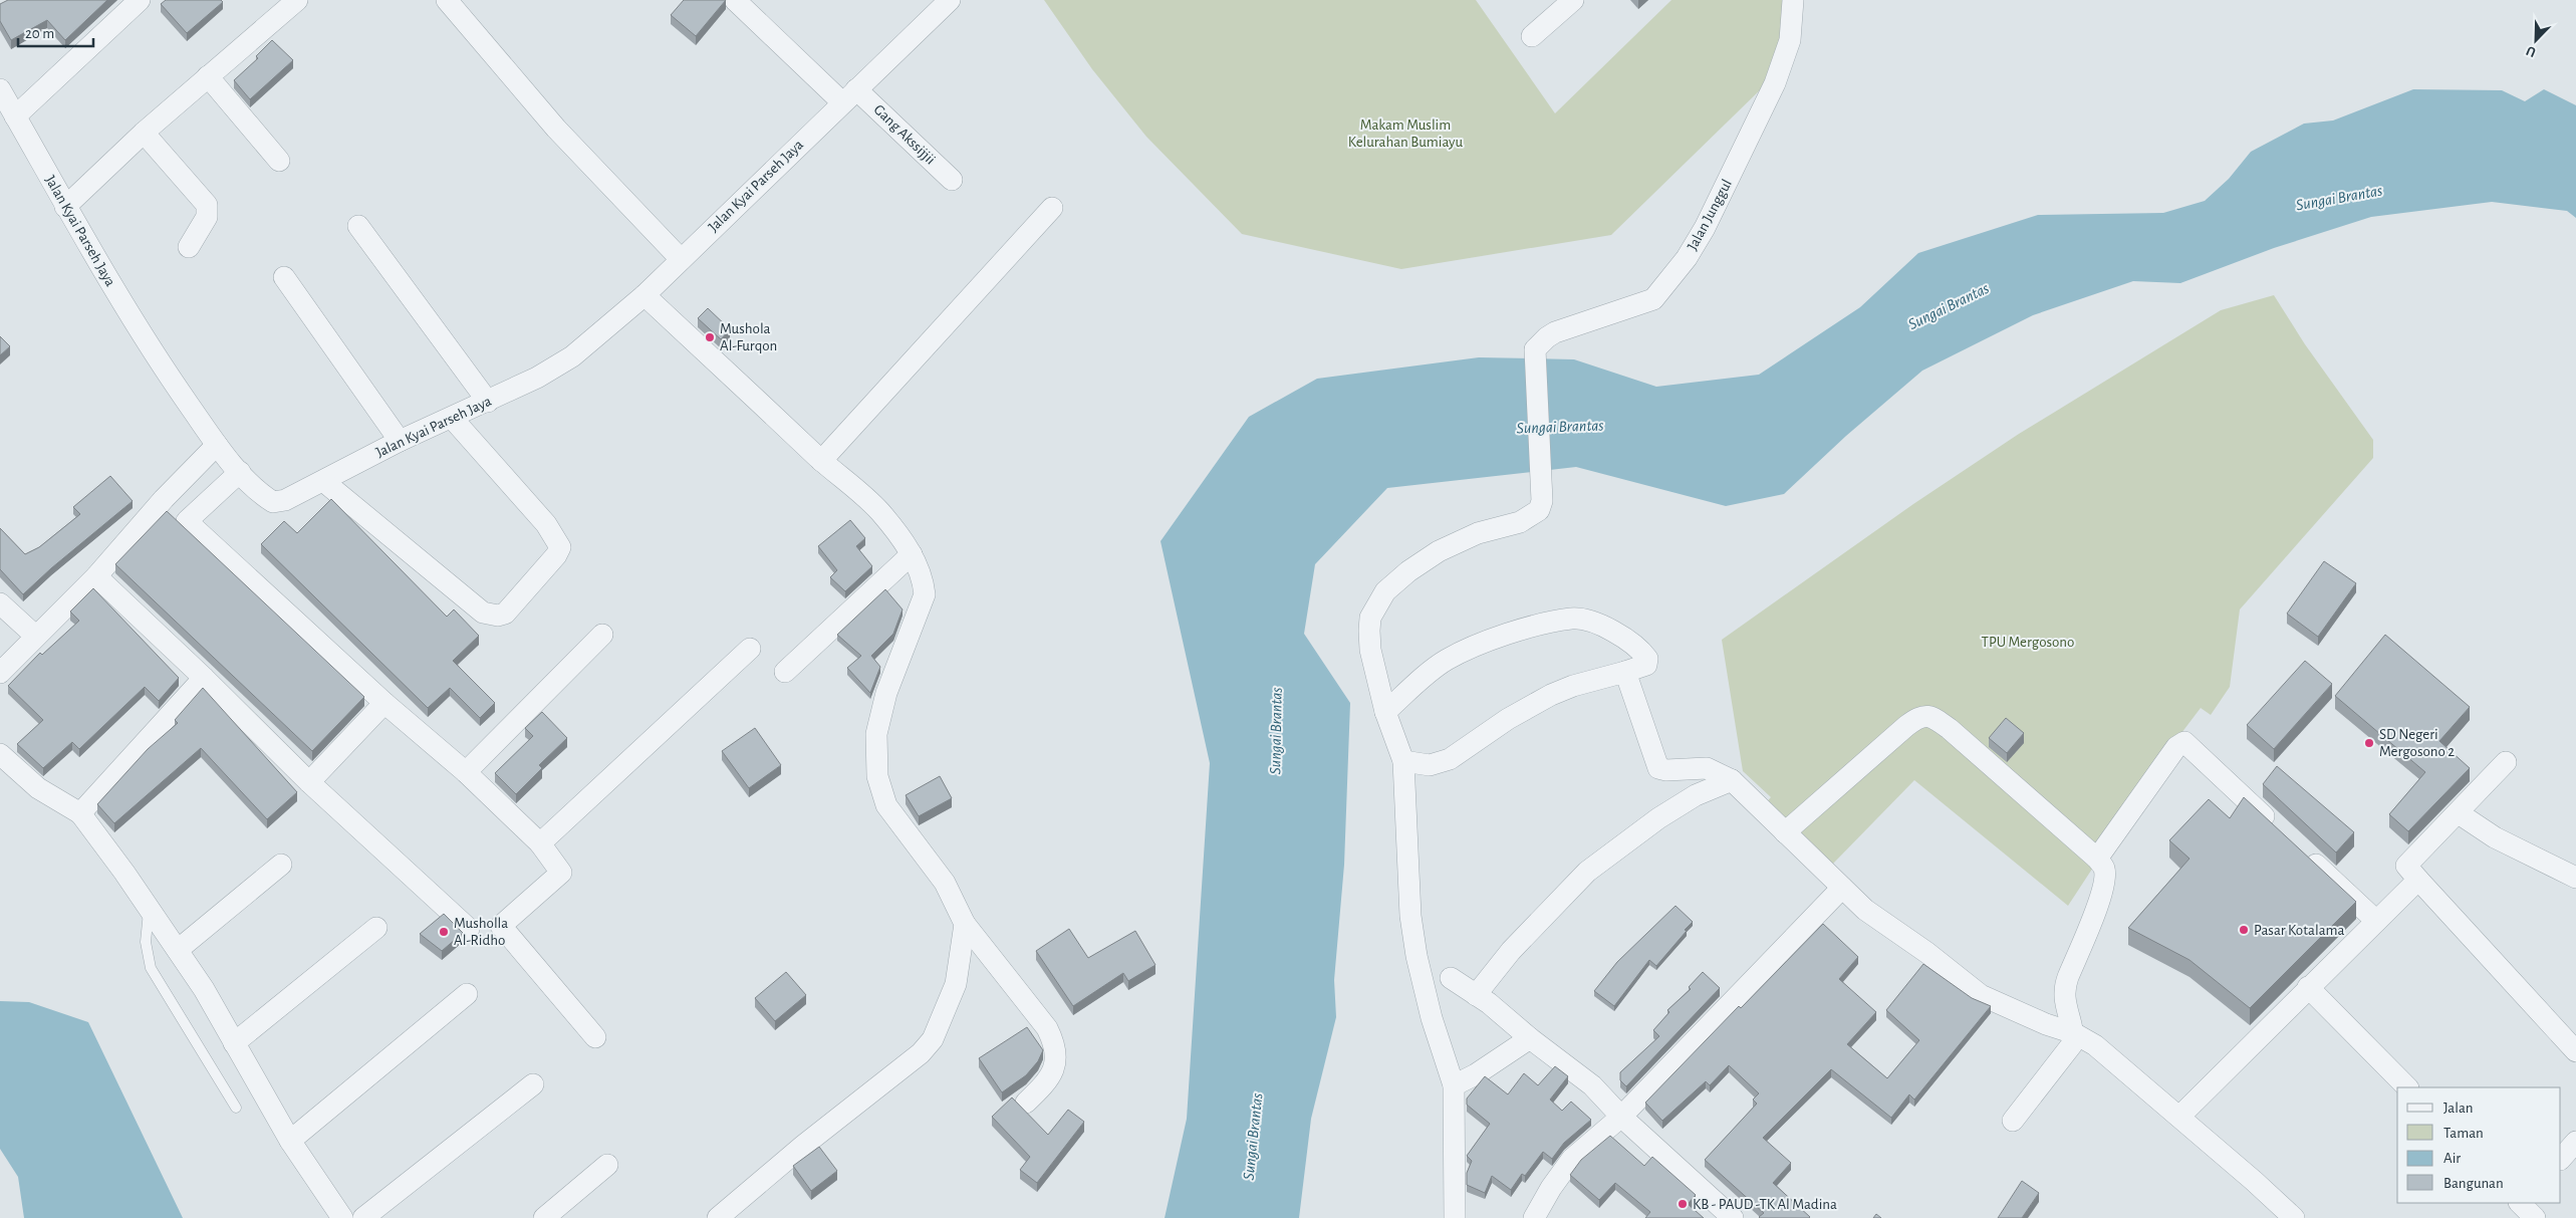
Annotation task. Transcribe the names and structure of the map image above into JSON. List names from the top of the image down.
{
  "streets": {
    "street": ["Gang Akssijjii", "Jalan Kyai Parseh Jaya", "Jalan Junggul"]
  },
  "crossings": [
    ["Gang Akssijjii", "Jalan Kyai Parseh Jaya"]
  ],
  "water": ["Sungai Brantas"],
  "parks": ["Makam Muslim Kelurahan Bumiayu", "TPU Mergosono"],
  "places": [
    "Mushola Al-Furqon",
    "SD Negeri Mergosono 2",
    "Pasar Kotalama",
    "Musholla Al-Ridho",
    "KB - PAUD -TK Al Madina"
  ],
  "legend": [
    "Jalan",
    "Taman",
    "Air",
    "Bangunan"
  ],
  "scale_bar": "20 m",
  "north": "bottom left"
}
